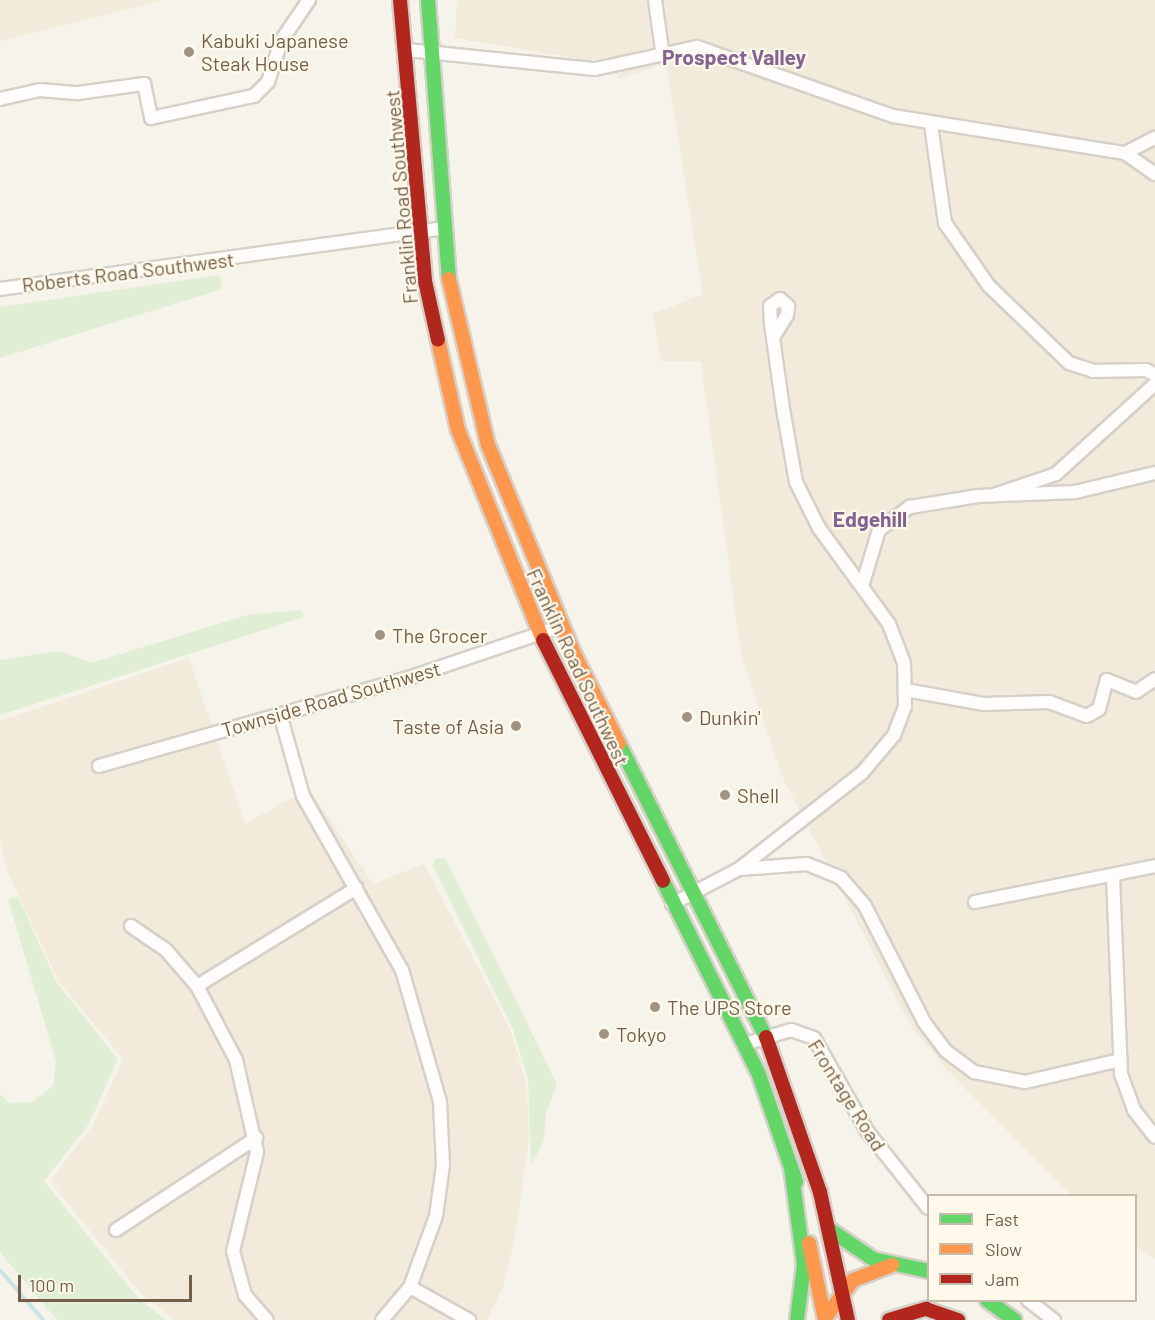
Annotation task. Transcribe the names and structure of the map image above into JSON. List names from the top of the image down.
{
  "streets": {
    "main road": ["Franklin Road Southwest"],
    "street": ["Roberts Road Southwest", "Townside Road Southwest", "Frontage Road"]
  },
  "crossings": [
    ["Franklin Road Southwest", "Roberts Road Southwest"],
    ["Franklin Road Southwest", "Townside Road Southwest"],
    ["Franklin Road Southwest", "Frontage Road"]
  ],
  "districts": ["Prospect Valley", "Edgehill"],
  "places": [
    "Kabuki Japanese Steak House",
    "The Grocer",
    "Dunkin'",
    "Taste of Asia",
    "Shell",
    "The UPS Store",
    "Tokyo"
  ],
  "legend": ["Fast", "Slow", "Jam"],
  "scale_bar": "100 m"
}
